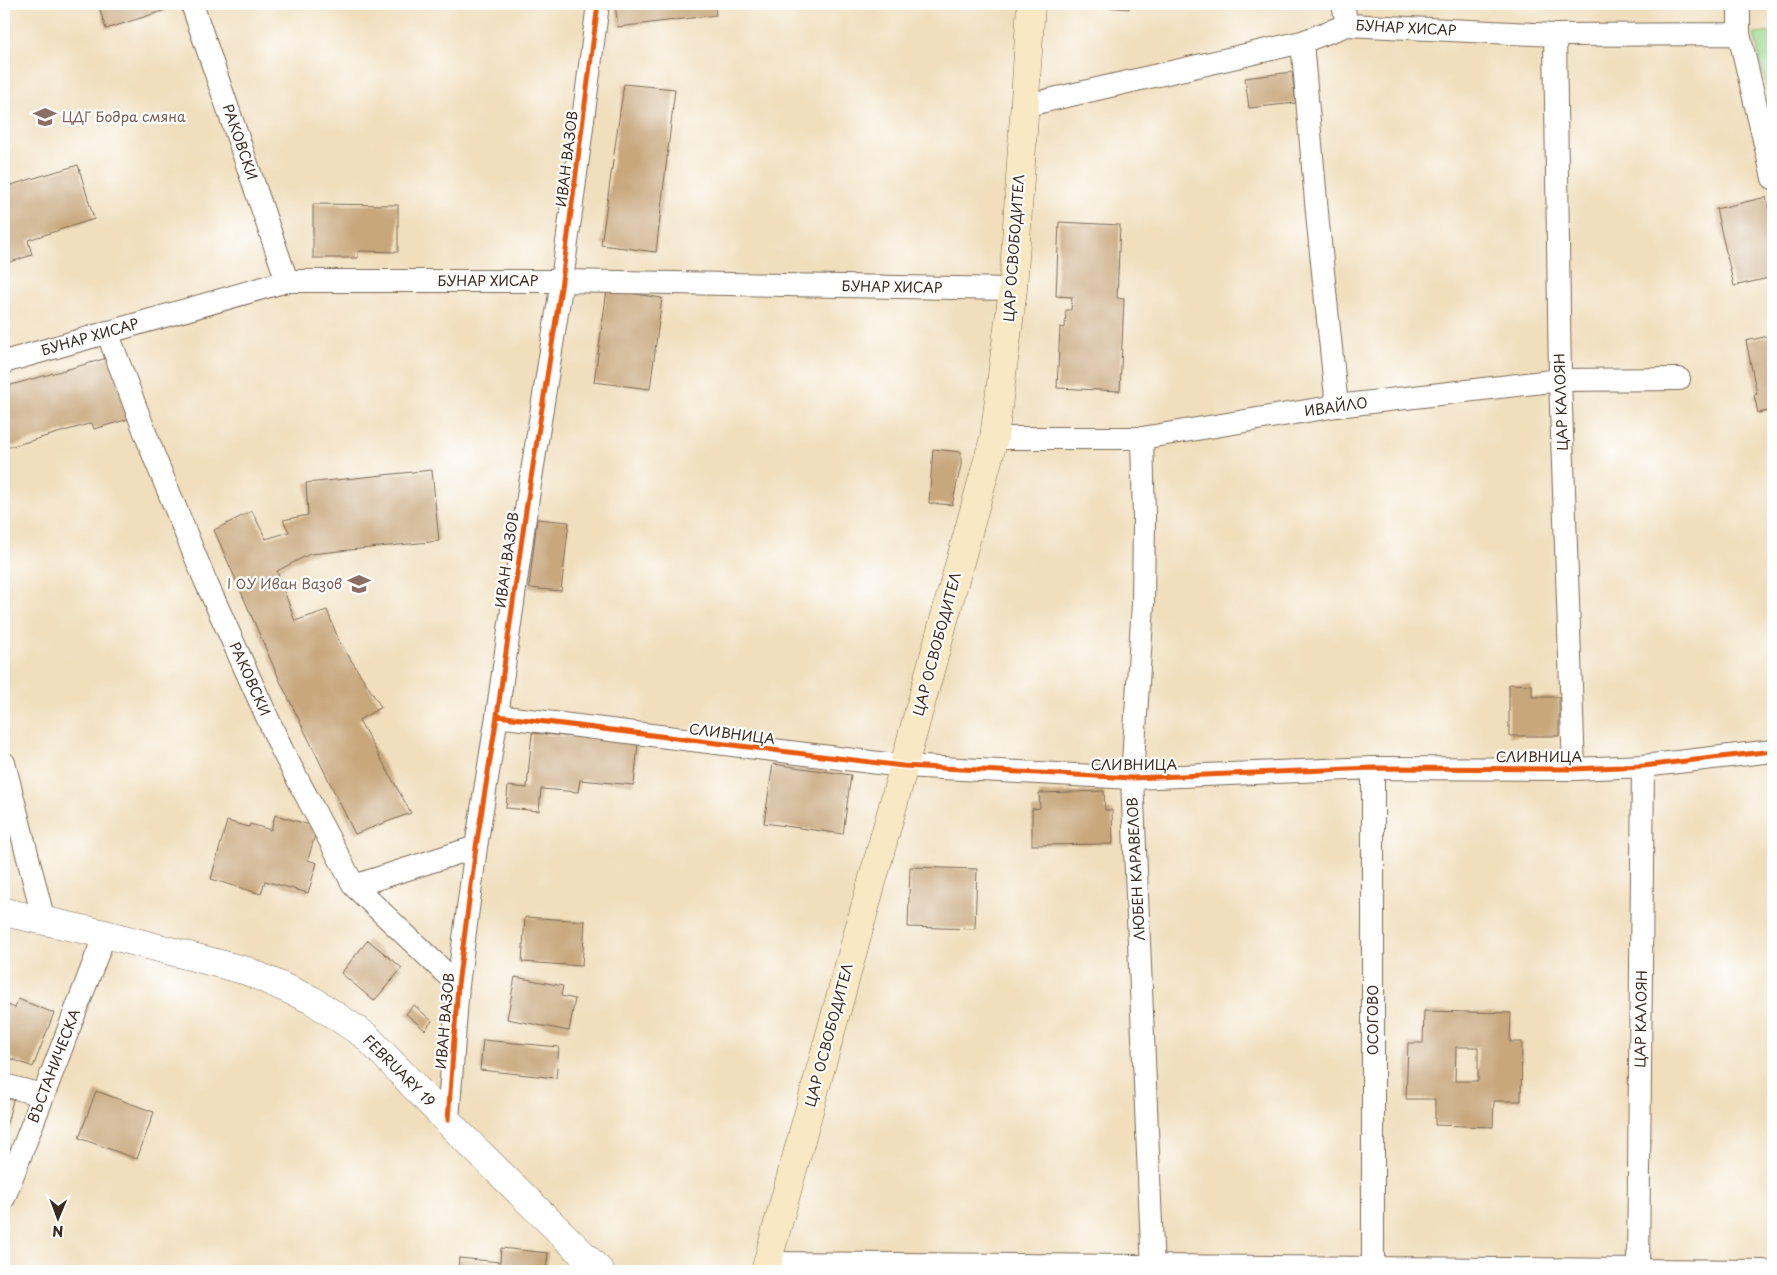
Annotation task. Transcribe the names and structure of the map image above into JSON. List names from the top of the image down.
{
  "streets": {
    "main road": ["ЦАР ОСВОБОДИТЕЛ"],
    "street": [
      "БУНАР ХИСАР",
      "РАКОВСКИ",
      "ИВАН ВАЗОВ",
      "ЦАР КАЛОЯН",
      "ИВАЙЛО",
      "СЛИВНИЦА",
      "ЛЮБЕН КАРАВЕЛОВ",
      "ОСОГОВО",
      "ВЪСТАНИЧЕСКА",
      "FEBRUARY 19"
    ]
  },
  "crossings": [
    ["БУНАР ХИСАР", "РАКОВСКИ"],
    ["БУНАР ХИСАР", "ИВАН ВАЗОВ"],
    ["БУНАР ХИСАР", "ЦАР ОСВОБОДИТЕЛ"],
    ["БУНАР ХИСАР", "ЦАР КАЛОЯН"],
    ["РАКОВСКИ", "ИВАН ВАЗОВ"],
    ["ИВАН ВАЗОВ", "СЛИВНИЦА"],
    ["ИВАН ВАЗОВ", "FEBRUARY 19"],
    ["ЦАР ОСВОБОДИТЕЛ", "ИВАЙЛО"],
    ["ЦАР ОСВОБОДИТЕЛ", "СЛИВНИЦА"],
    ["ЦАР КАЛОЯН", "ИВАЙЛО"],
    ["ЦАР КАЛОЯН", "СЛИВНИЦА"],
    ["ИВАЙЛО", "ЛЮБЕН КАРАВЕЛОВ"],
    ["СЛИВНИЦА", "ЛЮБЕН КАРАВЕЛОВ"],
    ["СЛИВНИЦА", "ОСОГОВО"],
    ["ВЪСТАНИЧЕСКА", "FEBRUARY 19"]
  ],
  "places": {
    "school or university": ["ЦДГ Бодра смяна", "I ОУ Иван Вазов"]
  },
  "north": "bottom"
}
